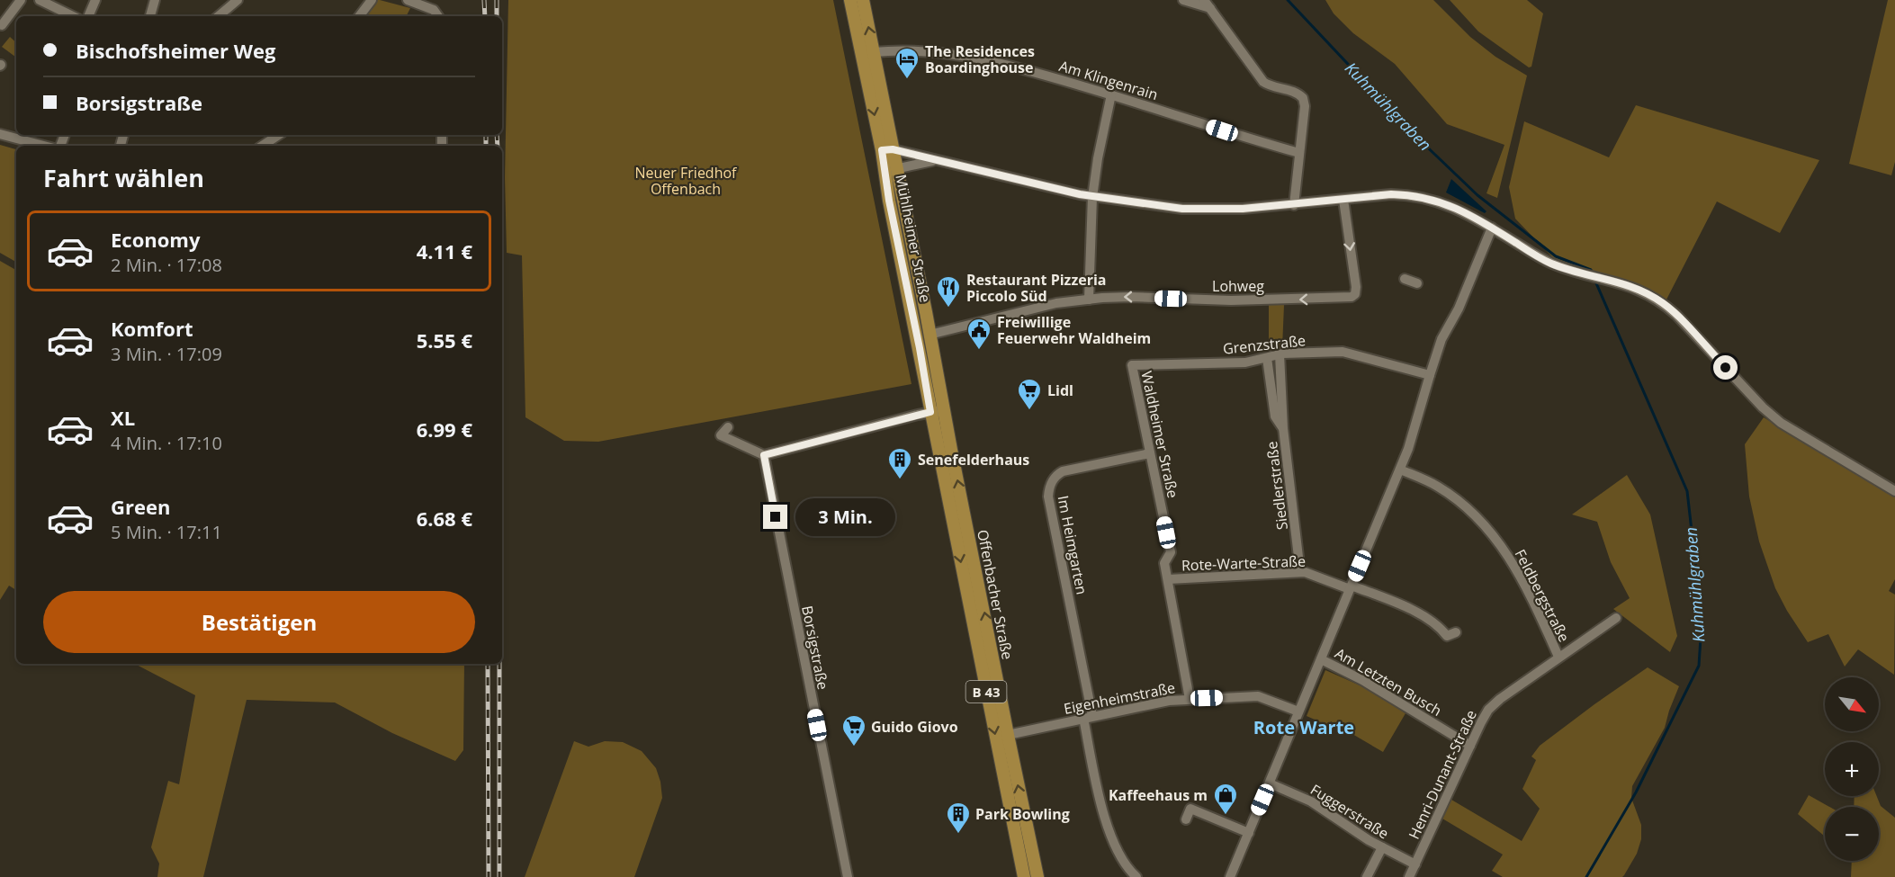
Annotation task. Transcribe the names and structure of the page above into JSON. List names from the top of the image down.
{
  "streets": {
    "main road": ["Mühlheimer Straße", "Offenbacher Straße", "B 43"],
    "street": [
      "Am Klingenrain",
      "Lohweg",
      "Grenzstraße",
      "Waldheimer Straße",
      "Siedlerstraße",
      "Im Heimgarten",
      "Rote-Warte-Straße",
      "Feldbergstraße",
      "Borsigstraße",
      "Am Letzten Busch",
      "Eigenheimstraße",
      "Henri-Dunant-Straße",
      "Fuggerstraße"
    ]
  },
  "crossings": [
    ["Am Klingenrain", "Mühlheimer Straße"],
    ["Mühlheimer Straße", "Lohweg"],
    ["Mühlheimer Straße", "Offenbacher Straße"],
    ["Grenzstraße", "Waldheimer Straße"],
    ["Grenzstraße", "Siedlerstraße"],
    ["Waldheimer Straße", "Im Heimgarten"],
    ["Waldheimer Straße", "Rote-Warte-Straße"],
    ["Waldheimer Straße", "Eigenheimstraße"],
    ["Siedlerstraße", "Rote-Warte-Straße"],
    ["Im Heimgarten", "Eigenheimstraße"],
    ["Offenbacher Straße", "Eigenheimstraße"],
    ["Feldbergstraße", "Henri-Dunant-Straße"],
    ["Am Letzten Busch", "Henri-Dunant-Straße"],
    ["Henri-Dunant-Straße", "Fuggerstraße"]
  ],
  "districts": ["Rote Warte"],
  "water": ["Kuhmühlgraben"],
  "parks": ["Neuer Friedhof Offenbach"],
  "places": {
    "hotel": ["The Residences Boardinghouse"],
    "restaurant": ["Restaurant Pizzeria Piccolo Süd"],
    "public building": ["Freiwillige Feuerwehr Waldheim"],
    "supermarket": ["Lidl", "Guido Giovo"],
    "building": ["Senefelderhaus", "Park Bowling"],
    "shop": ["Kaffeehaus m"]
  },
  "north": "bottom right",
  "page": {
    "banner": ["Bischofsheimer Weg", "Borsigstraße"],
    "heading": "Fahrt wählen",
    "list": [
      {
        "name": "Economy",
        "note": "2 Min. · 17:08",
        "value": "4.11 €"
      },
      {
        "name": "Komfort",
        "note": "3 Min. · 17:09",
        "value": "5.55 €"
      },
      {
        "name": "XL",
        "note": "4 Min. · 17:10",
        "value": "6.99 €"
      },
      {
        "name": "Green",
        "note": "5 Min. · 17:11",
        "value": "6.68 €"
      }
    ],
    "bubble": "3 Min.",
    "buttons": "Bestätigen",
    "map_buttons": ["+", "−"]
  }
}
